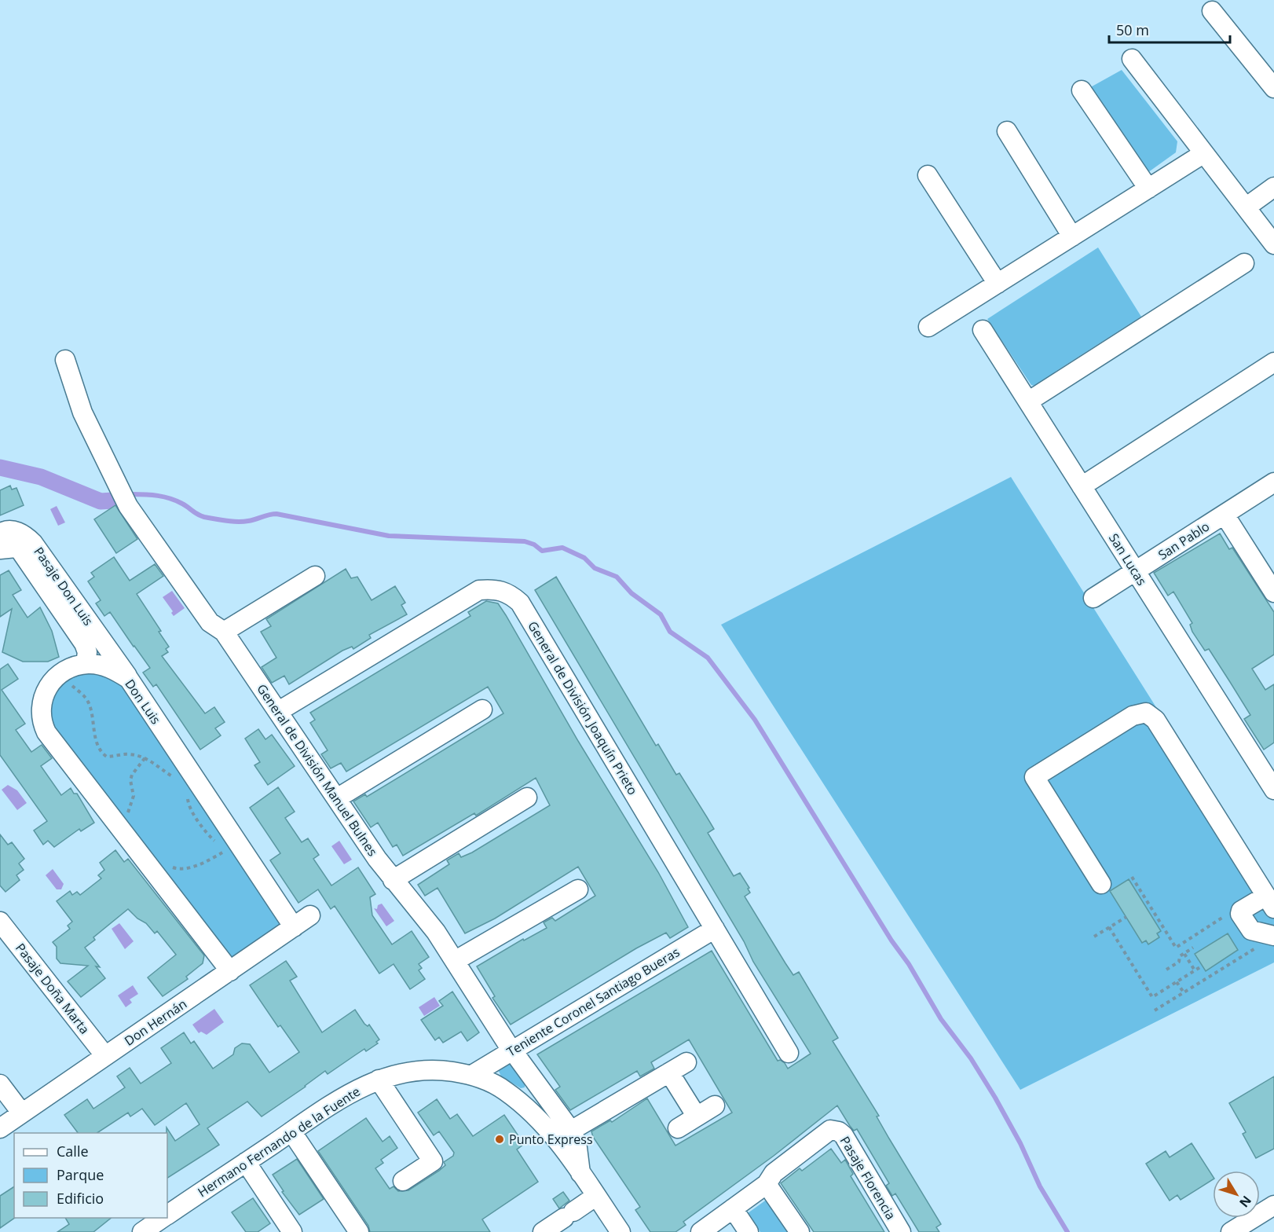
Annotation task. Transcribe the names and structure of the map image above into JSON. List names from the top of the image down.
{
  "streets": {
    "street": [
      "San Pablo",
      "San Lucas",
      "Pasaje Don Luis",
      "Don Luis",
      "General de División Joaquín Prieto",
      "General de División Manuel Bulnes",
      "Pasaje Doña Marta",
      "Teniente Coronel Santiago Bueras",
      "Don Hernán",
      "Hermano Fernando de la Fuente",
      "Pasaje Florencia"
    ]
  },
  "crossings": [
    ["San Pablo", "San Lucas"],
    ["Pasaje Don Luis", "Don Luis"],
    ["Don Luis", "Don Hernán"],
    ["General de División Joaquín Prieto", "General de División Manuel Bulnes"],
    ["General de División Joaquín Prieto", "Teniente Coronel Santiago Bueras"],
    ["General de División Manuel Bulnes", "Teniente Coronel Santiago Bueras"],
    ["General de División Manuel Bulnes", "Hermano Fernando de la Fuente"],
    ["Pasaje Doña Marta", "Don Hernán"],
    ["Teniente Coronel Santiago Bueras", "Hermano Fernando de la Fuente"]
  ],
  "places": ["Punto Express"],
  "legend": ["Calle", "Parque", "Edificio"],
  "scale_bar": "50 m",
  "north": "bottom right"
}
